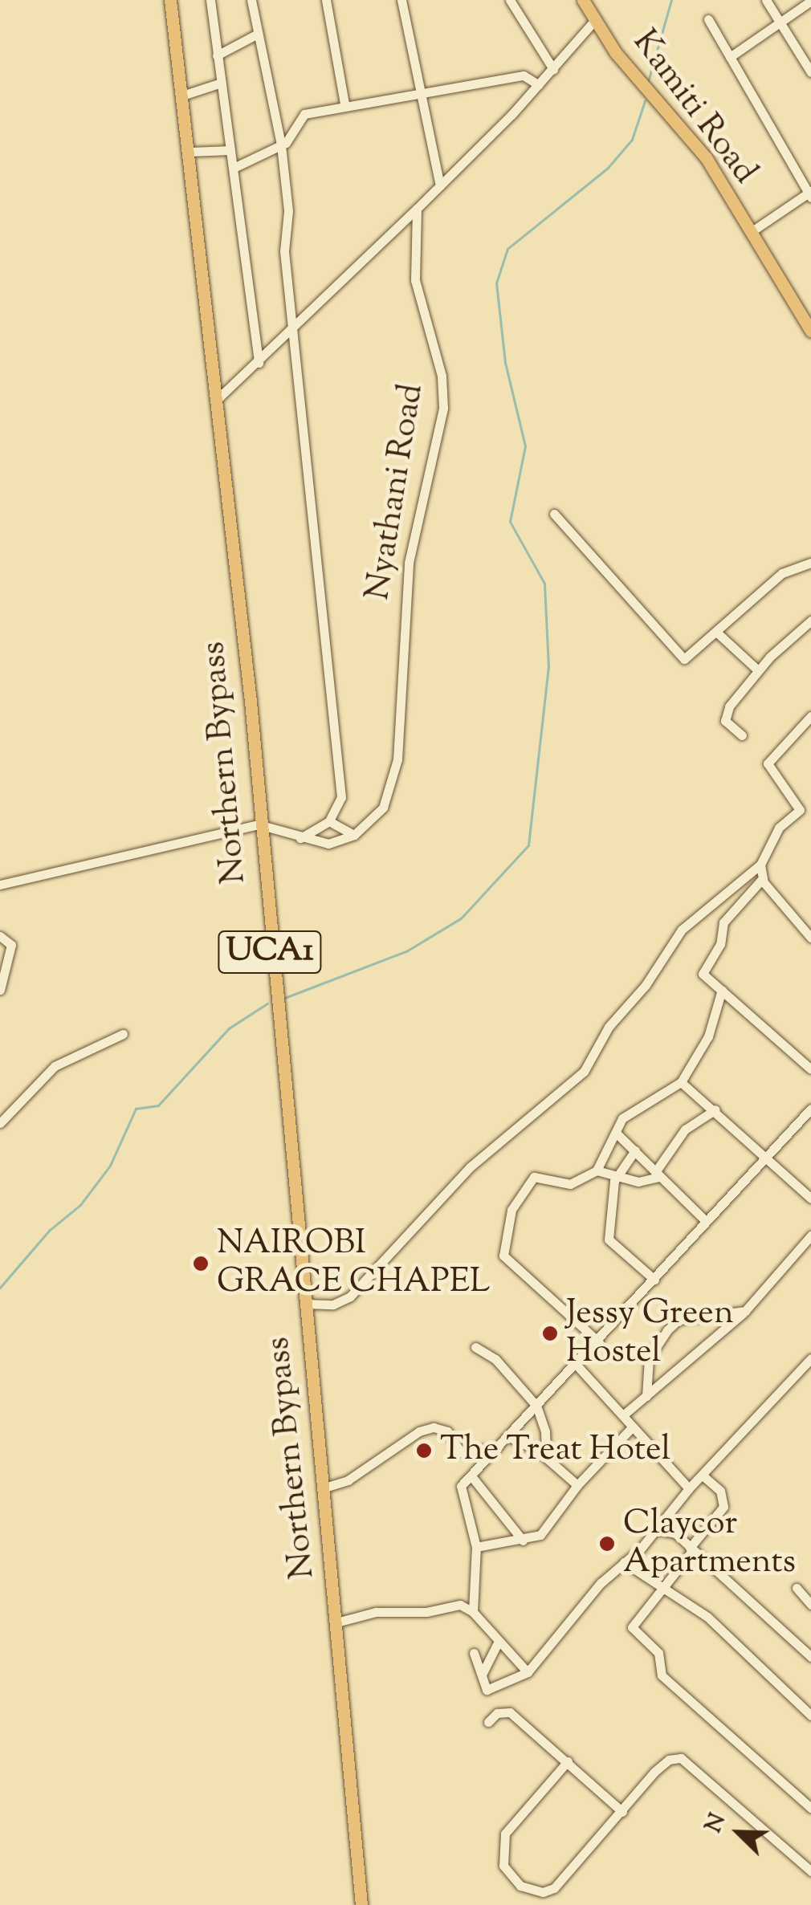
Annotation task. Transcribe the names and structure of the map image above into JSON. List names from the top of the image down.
{
  "streets": {
    "main road": ["Kamiti Road", "Northern Bypass", "UCA1"],
    "street": ["Nyathani Road"]
  },
  "places": [
    "NAIROBI GRACE CHAPEL",
    "Jessy Green Hostel",
    "The Treat Hotel",
    "Claycor Apartments"
  ],
  "north": "top left"
}
